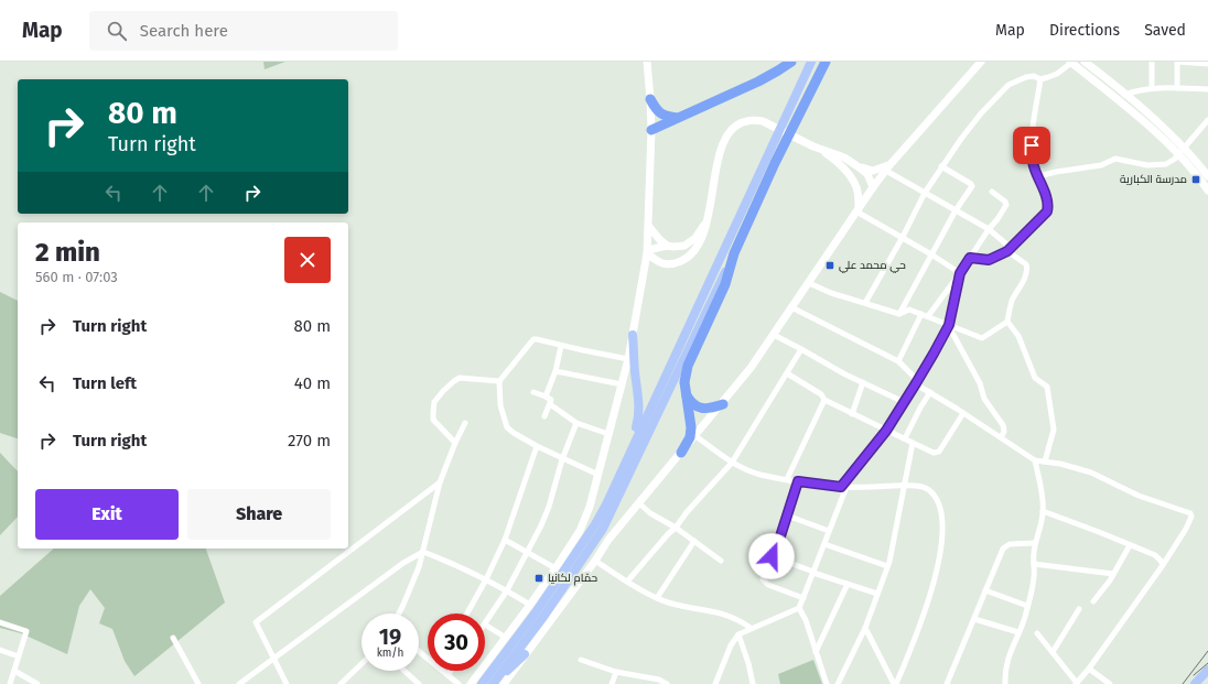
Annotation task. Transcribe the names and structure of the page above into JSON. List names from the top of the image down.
{
  "places": {
    "transit": ["مدرسة الكبارية", "حي محمد علي", "حمّام لكانيا"]
  },
  "page": {
    "header": "Map",
    "search": "Search here",
    "nav": ["Map", "Directions", "Saved"],
    "turn": ["80 m", "Turn right"],
    "heading": ["2 min", "560 m · 07:03"],
    "list": [
      {
        "name": "Turn right",
        "value": "80 m"
      },
      {
        "name": "Turn left",
        "value": "40 m"
      },
      {
        "name": "Turn right",
        "value": "270 m"
      }
    ],
    "buttons": ["Exit", "Share"],
    "speed": "19 km/h",
    "limit": "30"
  }
}
